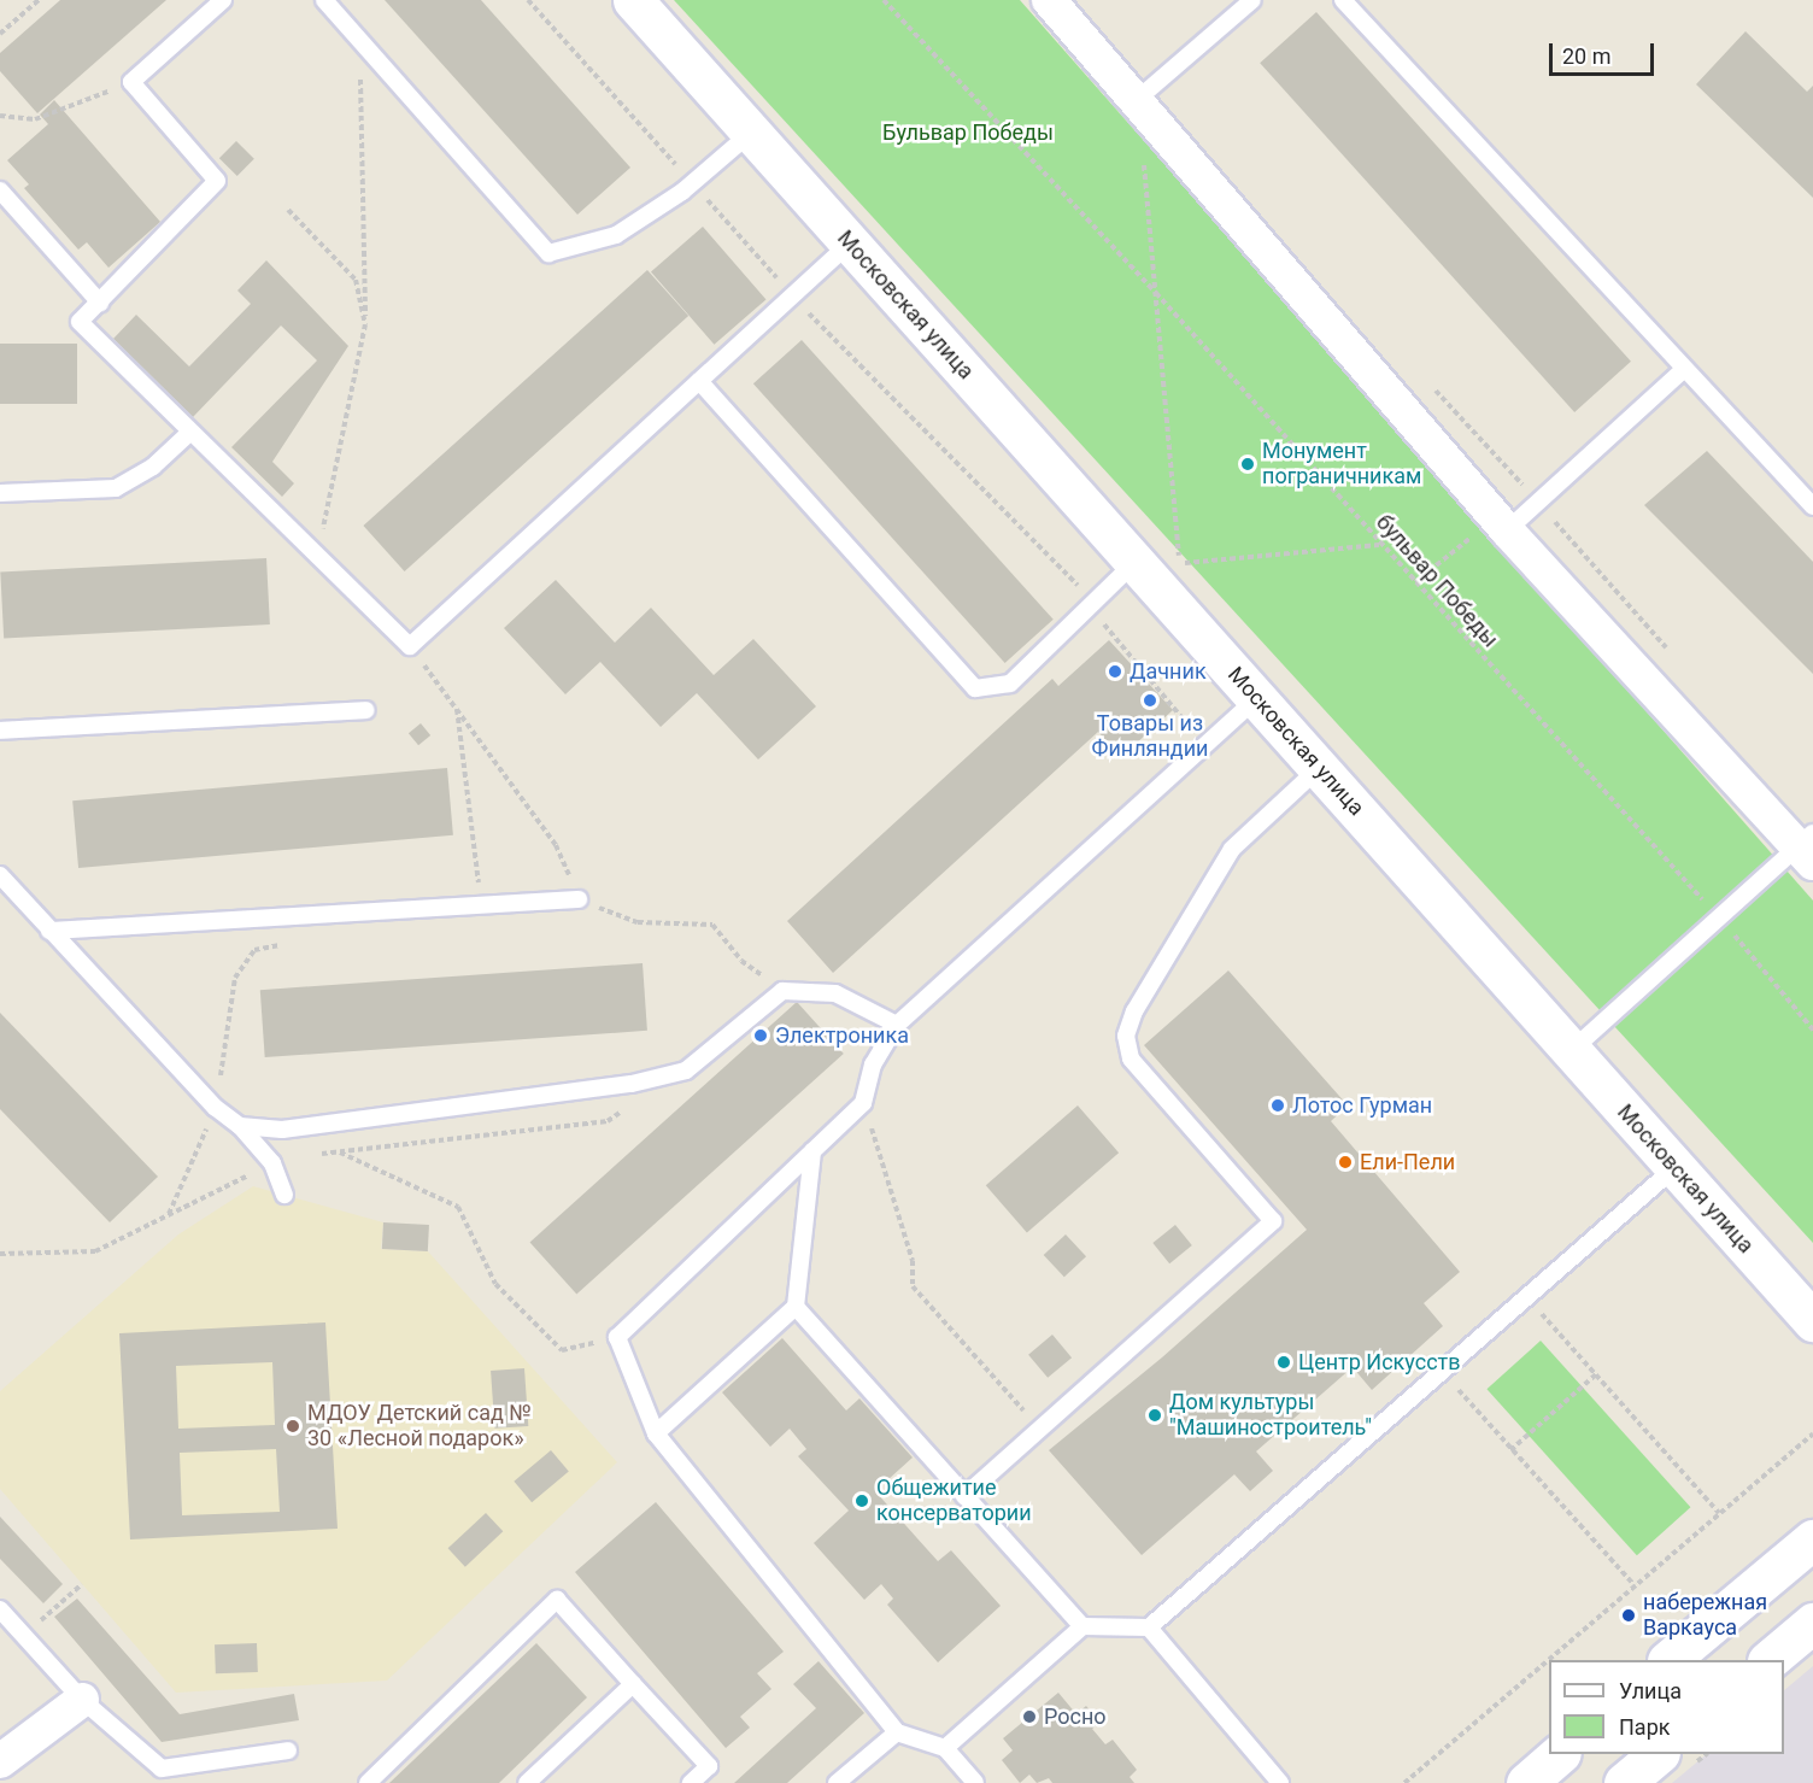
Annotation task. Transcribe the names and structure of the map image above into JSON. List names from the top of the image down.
{
  "streets": {
    "street": ["Московская улица"],
    "path": ["бульвар Победы"]
  },
  "parks": ["Бульвар Победы"],
  "places": [
    "Монумент пограничникам",
    "Дачник",
    "Товары из Финляндии",
    "Электроника",
    "Лотос Гурман",
    "Ели-Пели",
    "Центр Искусств",
    "Дом культуры \"Машиностроитель\"",
    "МДОУ Детский сад № 30 «Лесной подарок»",
    "Общежитие консерватории",
    "набережная Варкауса",
    "Росно"
  ],
  "legend": ["Улица", "Парк"],
  "scale_bar": "20 m"
}
